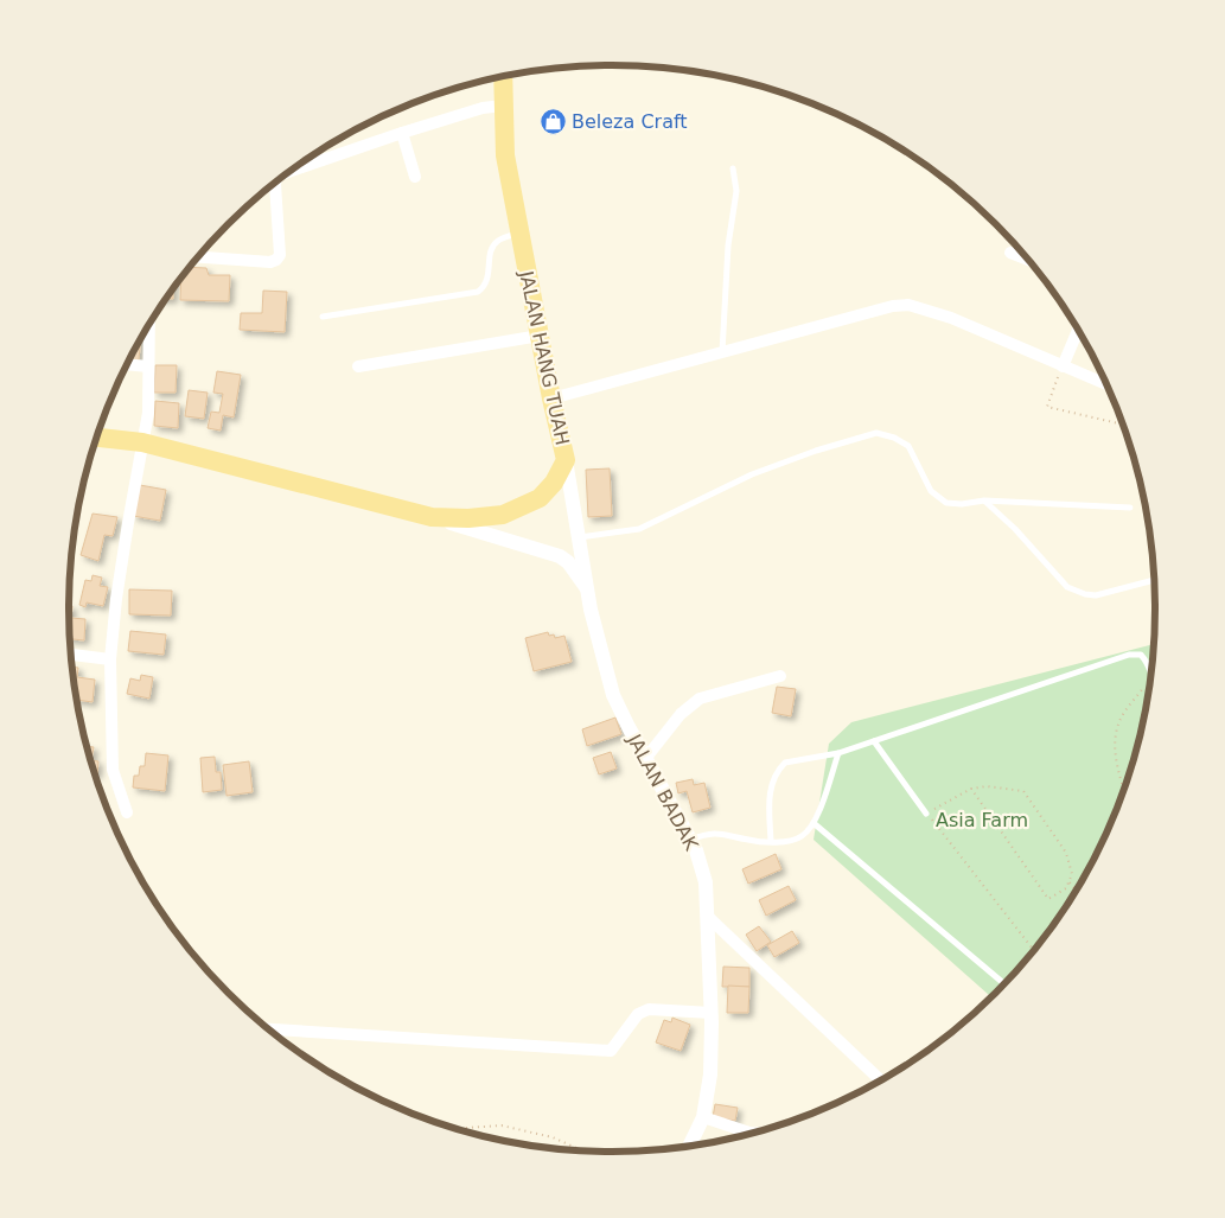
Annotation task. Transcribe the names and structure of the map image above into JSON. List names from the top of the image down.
{
  "streets": {
    "main road": ["JALAN HANG TUAH"],
    "street": ["JALAN BADAK"]
  },
  "crossings": [
    ["JALAN HANG TUAH", "JALAN BADAK"]
  ],
  "parks": ["Asia Farm"],
  "places": {
    "shop": ["Beleza Craft"]
  }
}
